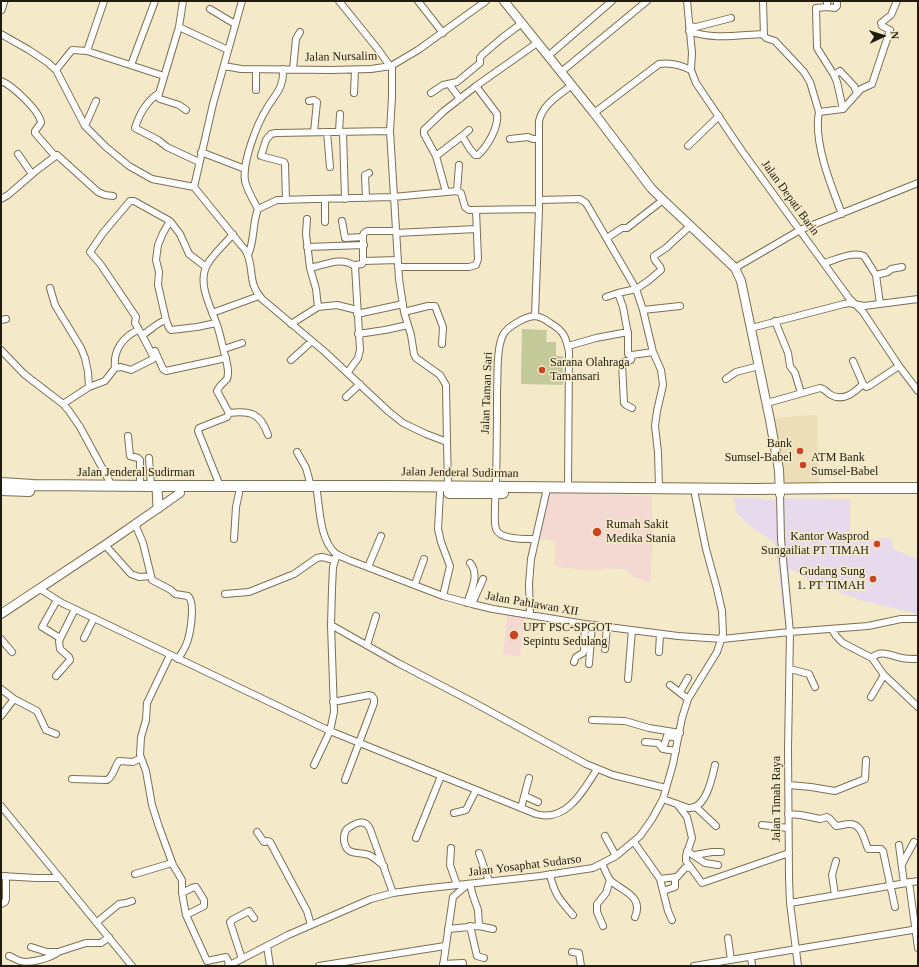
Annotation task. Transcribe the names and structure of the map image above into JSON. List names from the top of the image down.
{
  "streets": {
    "highway": ["Jalan Jenderal Sudirman"],
    "street": [
      "Jalan Nursalim",
      "Jalan Depati Barin",
      "Jalan Taman Sari",
      "Jalan Pahlawan XII",
      "Jalan Timah Raya",
      "Jalan Yosaphat Sudarso"
    ]
  },
  "crossings": [
    ["Jalan Taman Sari", "Jalan Jenderal Sudirman"],
    ["Jalan Jenderal Sudirman", "Jalan Timah Raya"],
    ["Jalan Pahlawan XII", "Jalan Timah Raya"],
    ["Jalan Pahlawan XII", "Jalan Yosaphat Sudarso"]
  ],
  "places": [
    "Sarana Olahraga Tamansari",
    "Bank Sumsel-Babel",
    "ATM Bank Sumsel-Babel",
    "Rumah Sakit Medika Stania",
    "Kantor Wasprod Sungailiat PT TIMAH",
    "Gudang Sung 1. PT TIMAH",
    "UPT PSC-SPGOT Sepintu Sedulang"
  ],
  "north": "right"
}
